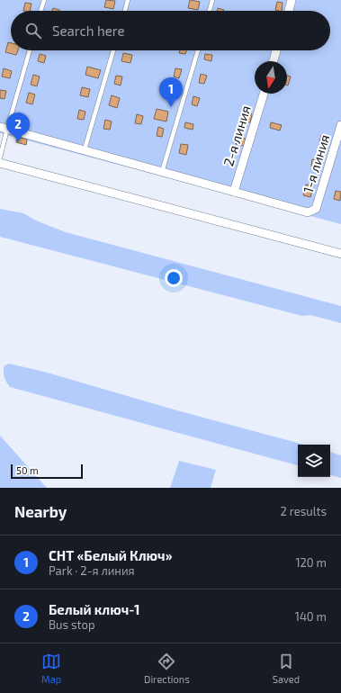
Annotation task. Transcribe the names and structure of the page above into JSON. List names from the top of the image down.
{
  "streets": {
    "street": ["2-я линия", "1-я линия"]
  },
  "crossings": [
    ["2-я линия", "1-я линия"]
  ],
  "scale_bar": "50 m",
  "north": "bottom",
  "page": {
    "search": "Search here",
    "pins": ["1", "2"],
    "scale": "50 m",
    "heading": ["Nearby", "2 results"],
    "list": [
      {
        "mark": "1",
        "name": "СНТ «Белый Ключ»",
        "note": "Park · 2-я линия",
        "value": "120 m"
      },
      {
        "mark": "2",
        "name": "Белый ключ-1",
        "note": "Bus stop",
        "value": "140 m"
      }
    ],
    "nav": ["Map", "Directions", "Saved"]
  }
}
